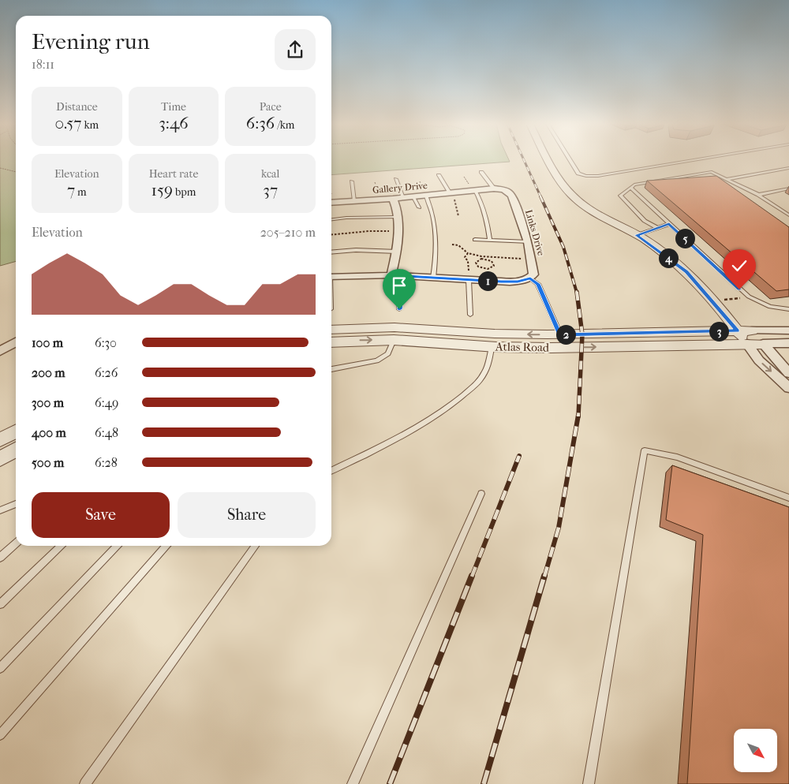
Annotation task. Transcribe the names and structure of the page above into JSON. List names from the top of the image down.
{
  "streets": {
    "street": ["Gallery Drive", "Links Drive", "Atlas Road"]
  },
  "crossings": [
    ["Gallery Drive", "Links Drive"]
  ],
  "north": "bottom right",
  "page": {
    "heading": ["Evening run", "18:11"],
    "stats": [
      ["Distance", "0.57 km"],
      ["Time", "3:46"],
      ["Pace", "6:36 /km"],
      ["Elevation", "7 m"],
      ["Heart rate", "159 bpm"],
      ["kcal", "37"]
    ],
    "chart": ["Elevation", "205–210 m"],
    "pins": [
      "5",
      "4",
      "1",
      "3",
      "2"
    ],
    "list": [
      {
        "name": "100 m",
        "note": "6:30"
      },
      {
        "name": "200 m",
        "note": "6:26"
      },
      {
        "name": "300 m",
        "note": "6:49"
      },
      {
        "name": "400 m",
        "note": "6:48"
      },
      {
        "name": "500 m",
        "note": "6:28"
      }
    ],
    "buttons": ["Save", "Share"]
  }
}
